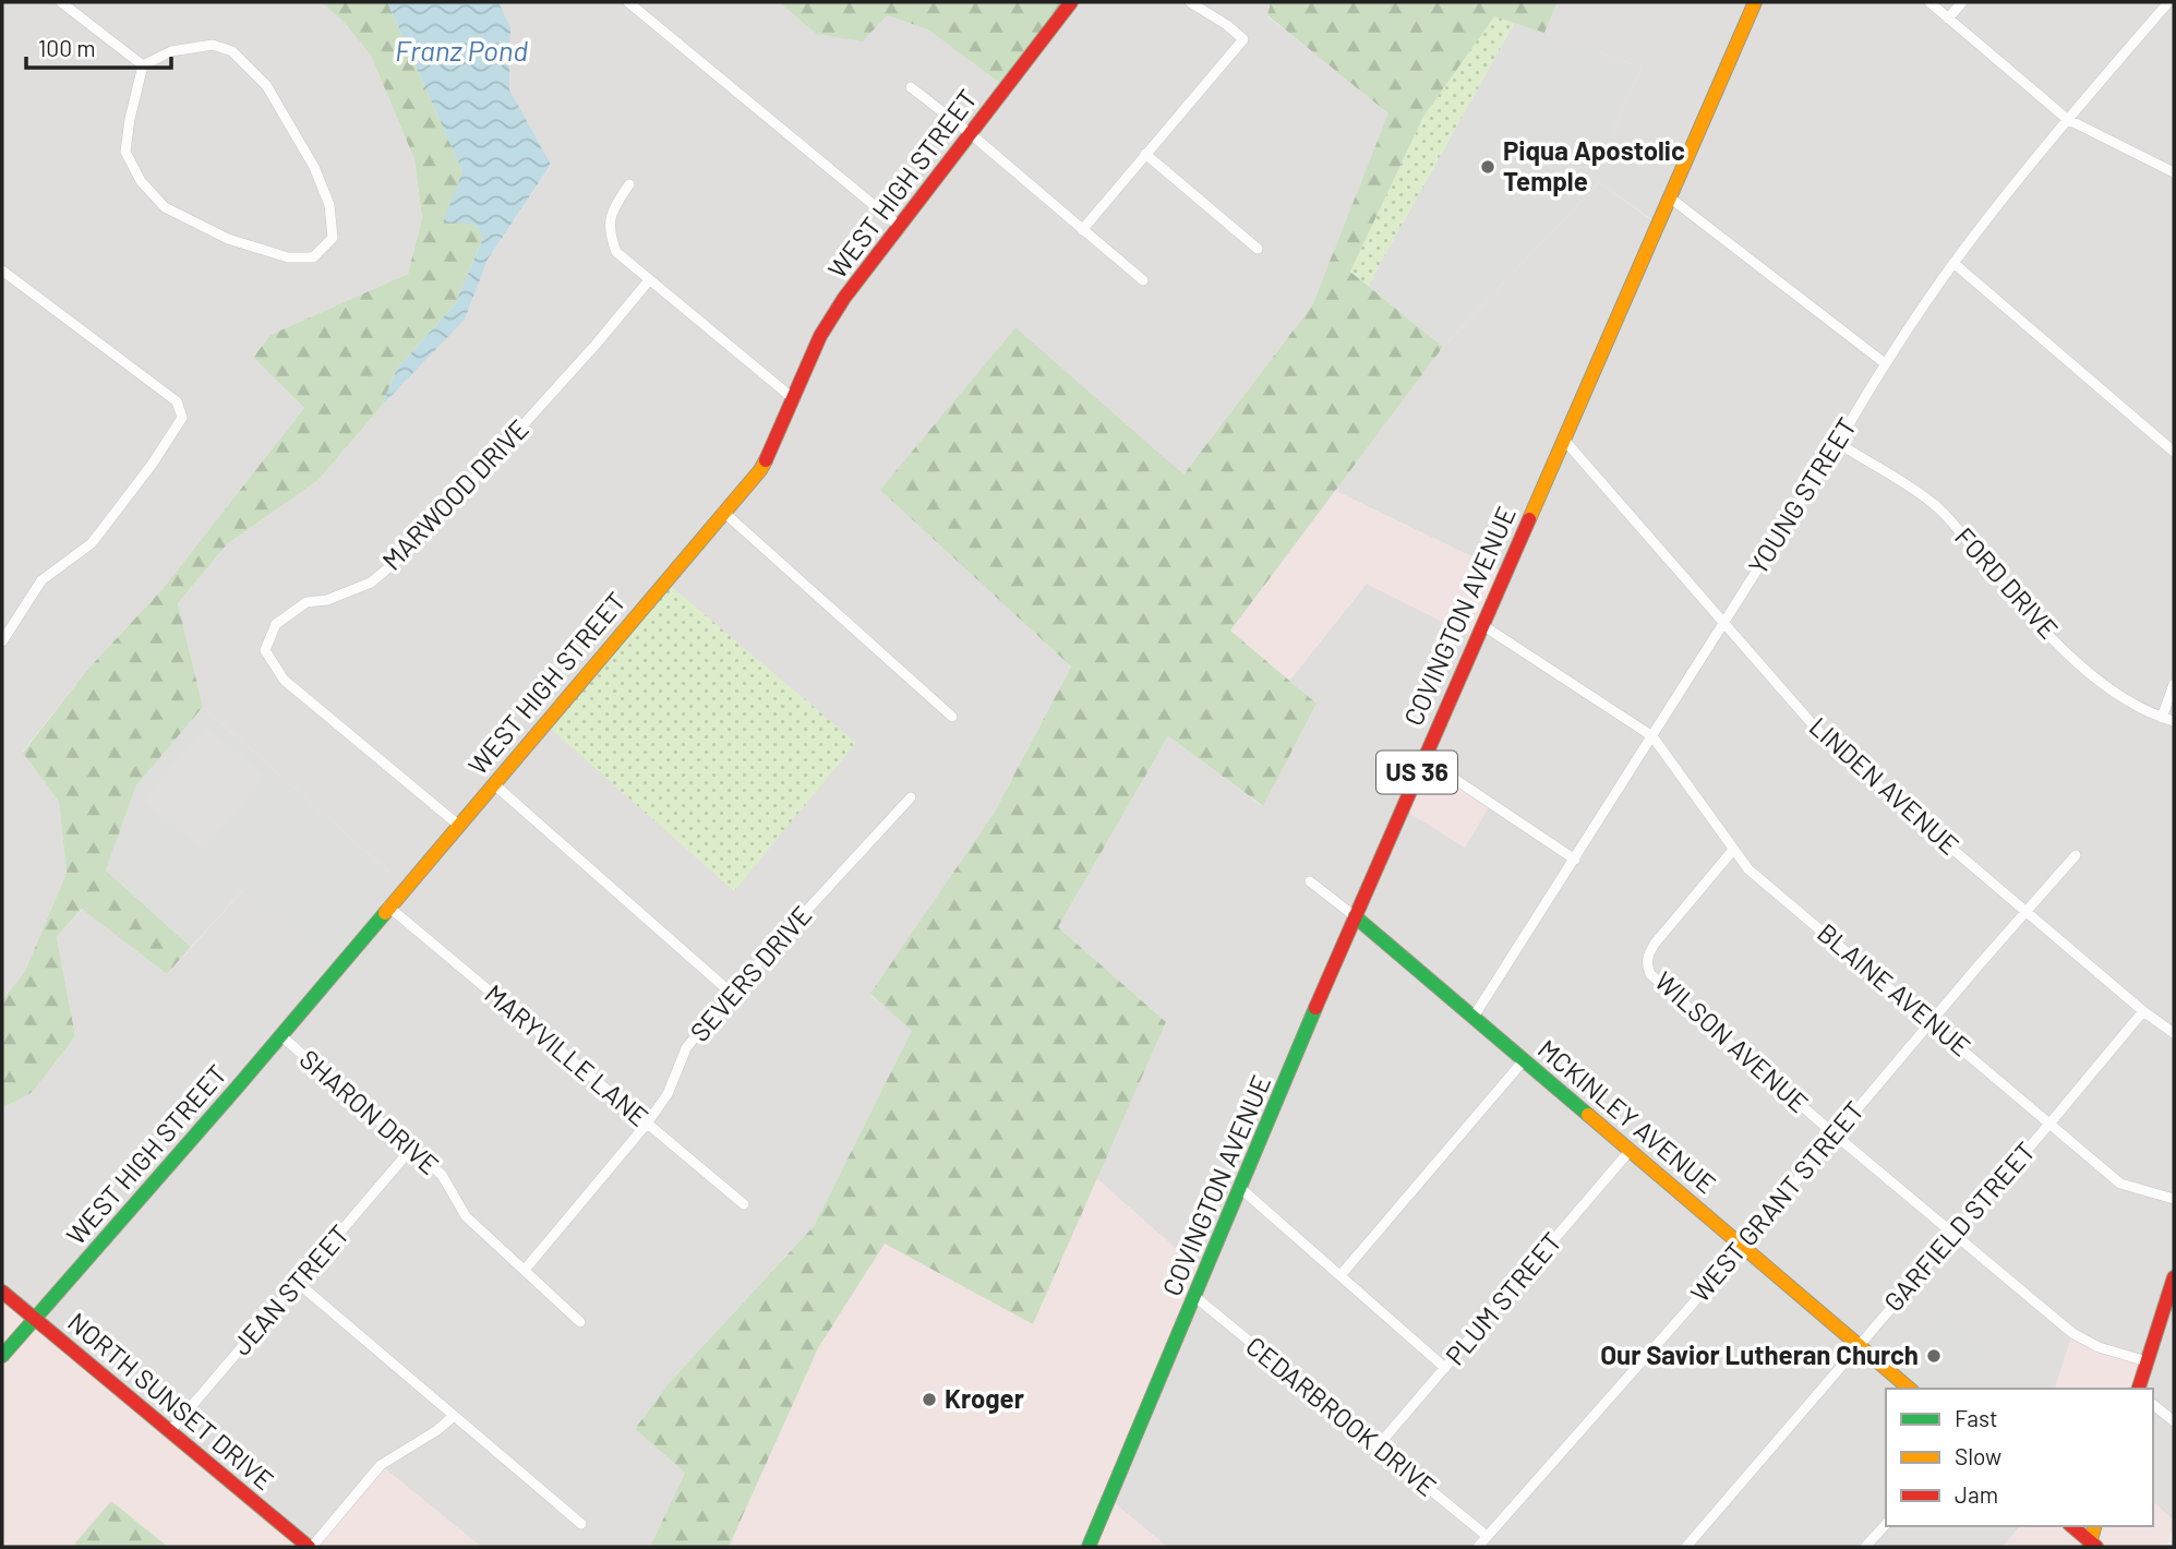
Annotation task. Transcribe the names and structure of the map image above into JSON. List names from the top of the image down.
{
  "streets": {
    "street": [
      "WEST HIGH STREET",
      "MARWOOD DRIVE",
      "YOUNG STREET",
      "FORD DRIVE",
      "COVINGTON AVENUE",
      "US 36",
      "LINDEN AVENUE",
      "SEVERS DRIVE",
      "BLAINE AVENUE",
      "WILSON AVENUE",
      "MARYVILLE LANE",
      "SHARON DRIVE",
      "MCKINLEY AVENUE",
      "WEST GRANT STREET",
      "GARFIELD STREET",
      "JEAN STREET",
      "PLUM STREET",
      "NORTH SUNSET DRIVE",
      "CEDARBROOK DRIVE"
    ]
  },
  "crossings": [
    ["WEST HIGH STREET", "MARWOOD DRIVE"],
    ["WEST HIGH STREET", "MARYVILLE LANE"],
    ["WEST HIGH STREET", "SHARON DRIVE"],
    ["WEST HIGH STREET", "NORTH SUNSET DRIVE"],
    ["YOUNG STREET", "FORD DRIVE"],
    ["YOUNG STREET", "LINDEN AVENUE"],
    ["YOUNG STREET", "BLAINE AVENUE"],
    ["YOUNG STREET", "MCKINLEY AVENUE"],
    ["COVINGTON AVENUE", "LINDEN AVENUE"],
    ["COVINGTON AVENUE", "MCKINLEY AVENUE"],
    ["COVINGTON AVENUE", "CEDARBROOK DRIVE"],
    ["LINDEN AVENUE", "WEST GRANT STREET"],
    ["LINDEN AVENUE", "GARFIELD STREET"],
    ["SEVERS DRIVE", "MARYVILLE LANE"],
    ["SEVERS DRIVE", "SHARON DRIVE"],
    ["BLAINE AVENUE", "WILSON AVENUE"],
    ["BLAINE AVENUE", "WEST GRANT STREET"],
    ["BLAINE AVENUE", "GARFIELD STREET"],
    ["WILSON AVENUE", "WEST GRANT STREET"],
    ["WILSON AVENUE", "GARFIELD STREET"],
    ["SHARON DRIVE", "JEAN STREET"],
    ["MCKINLEY AVENUE", "WEST GRANT STREET"],
    ["MCKINLEY AVENUE", "GARFIELD STREET"],
    ["MCKINLEY AVENUE", "PLUM STREET"],
    ["WEST GRANT STREET", "CEDARBROOK DRIVE"],
    ["JEAN STREET", "NORTH SUNSET DRIVE"],
    ["PLUM STREET", "CEDARBROOK DRIVE"]
  ],
  "water": ["Franz Pond"],
  "places": ["Piqua Apostolic Temple", "Our Savior Lutheran Church", "Kroger"],
  "legend": ["Fast", "Slow", "Jam"],
  "scale_bar": "100 m"
}
